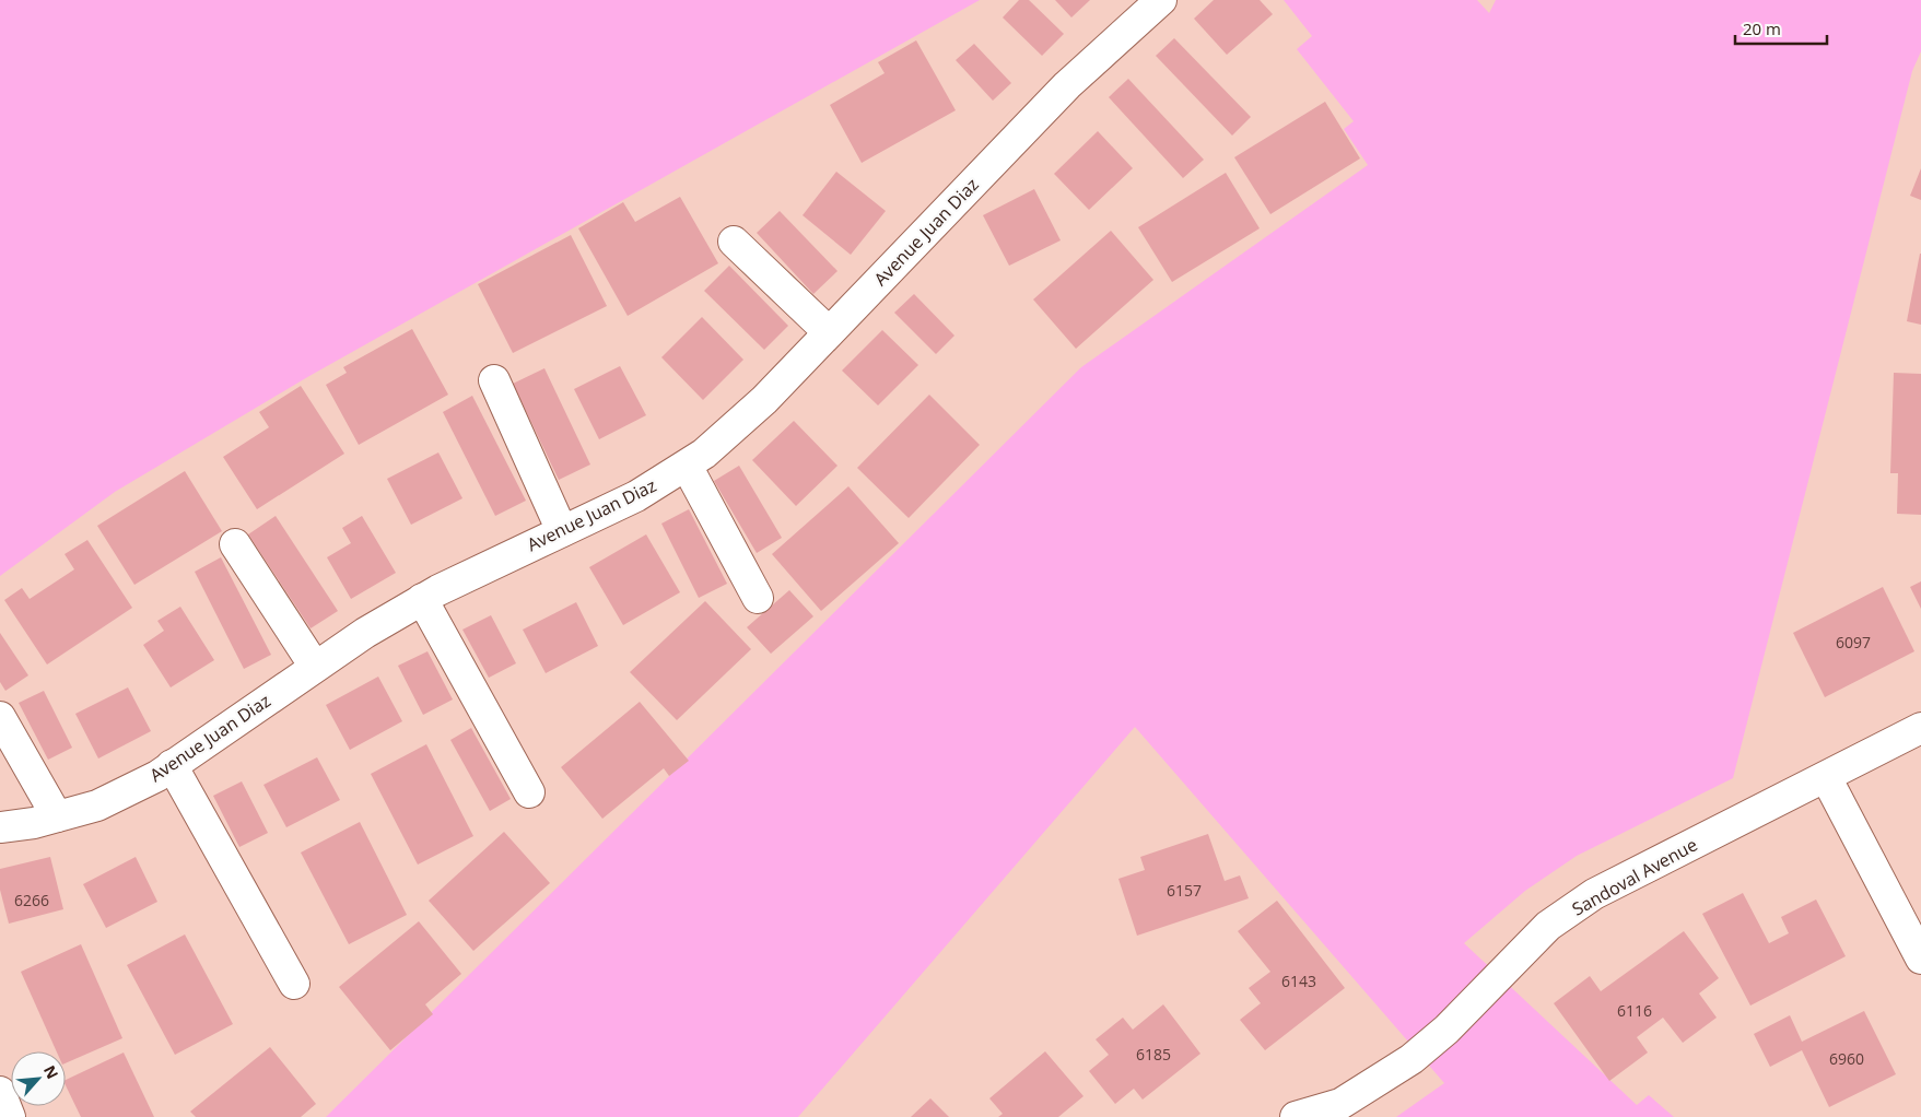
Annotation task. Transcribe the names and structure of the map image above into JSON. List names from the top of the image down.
{
  "streets": {
    "street": ["Avenue Juan Diaz", "Sandoval Avenue"]
  },
  "house_numbers": [
    "6097",
    "6157",
    "6266",
    "6143",
    "6116",
    "6185",
    "6960"
  ],
  "scale_bar": "20 m",
  "north": "top right"
}
